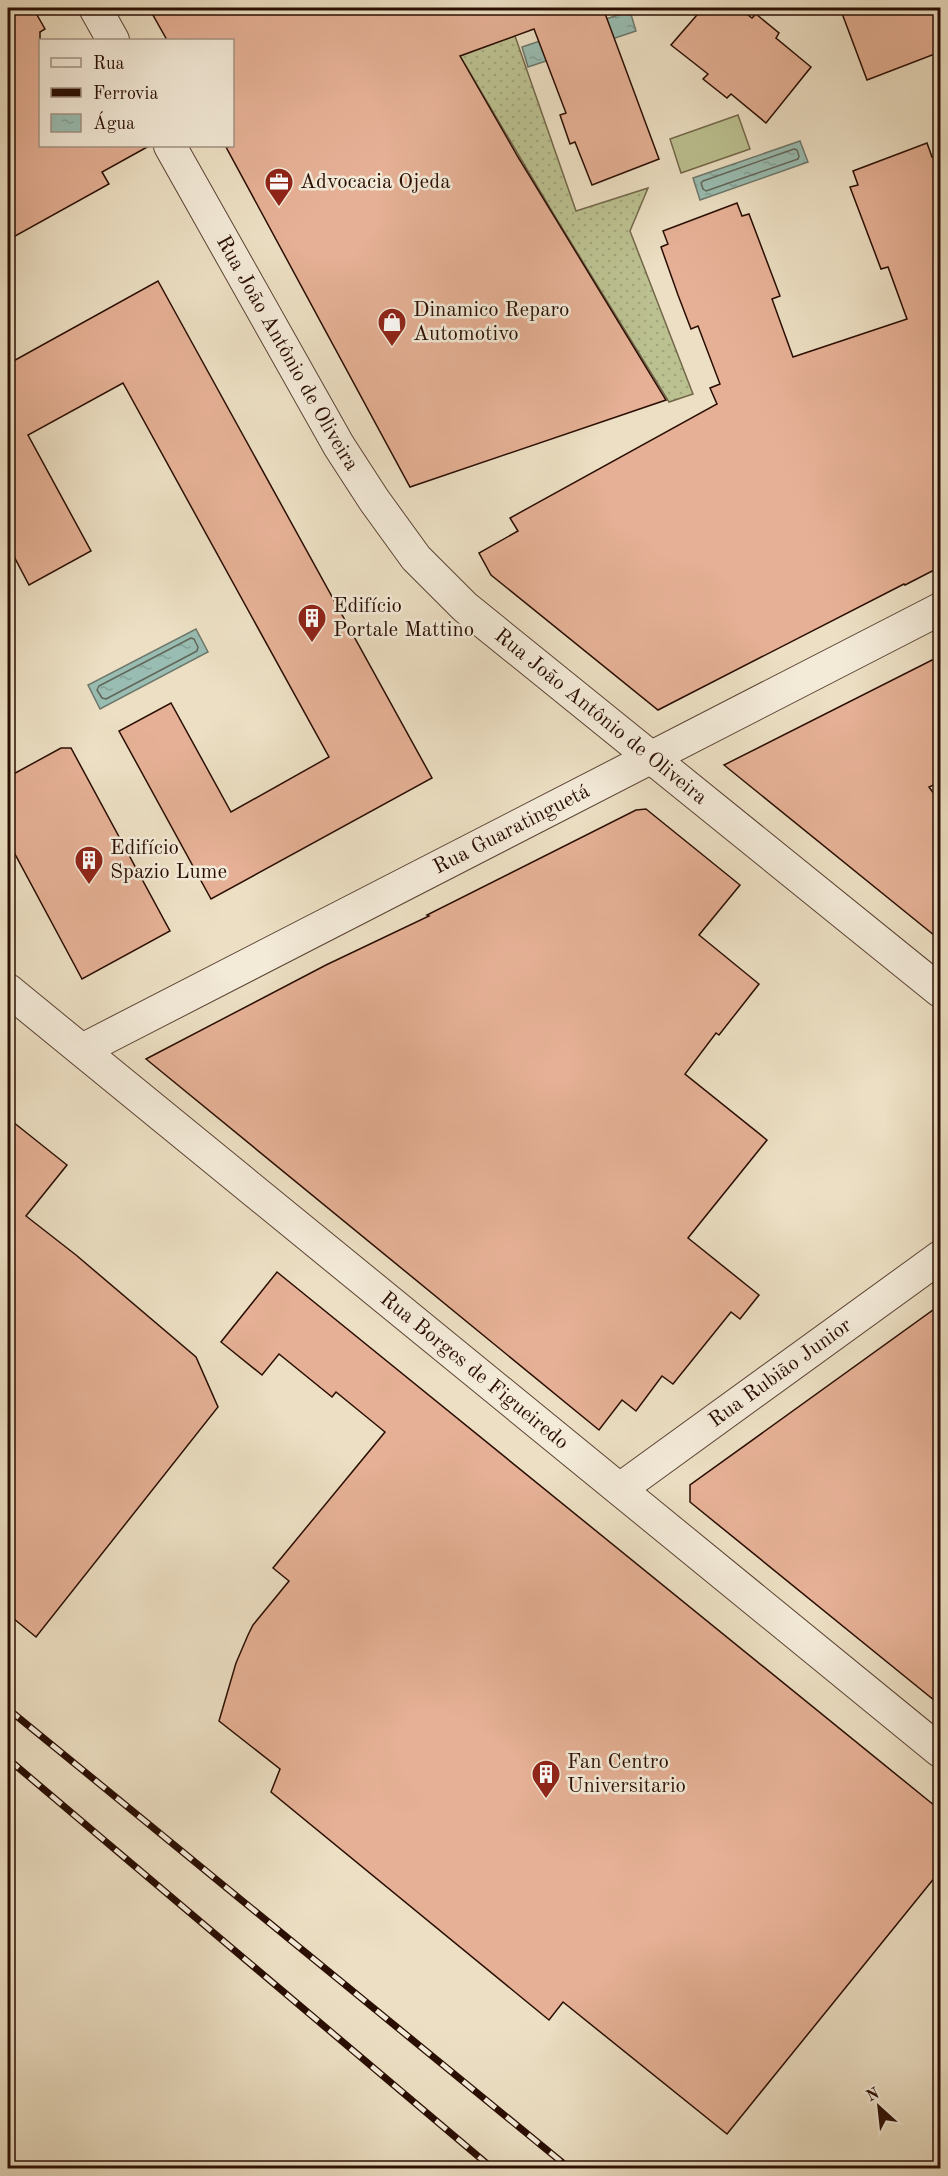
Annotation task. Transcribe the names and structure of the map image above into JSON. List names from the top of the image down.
{
  "streets": {
    "street": [
      "Rua João Antônio de Oliveira",
      "Rua Guaratinguetá",
      "Rua Borges de Figueiredo",
      "Rua Rubião Junior"
    ]
  },
  "crossings": [
    ["Rua João Antônio de Oliveira", "Rua Guaratinguetá"],
    ["Rua Guaratinguetá", "Rua Borges de Figueiredo"],
    ["Rua Borges de Figueiredo", "Rua Rubião Junior"]
  ],
  "places": {
    "office": ["Advocacia Ojeda"],
    "shop": ["Dinamico Reparo Automotivo"],
    "building": ["Edifício Portale Mattino", "Edifício Spazio Lume", "Fan Centro Universitario"]
  },
  "legend": ["Rua", "Ferrovia", "Água"],
  "north": "top left"
}
